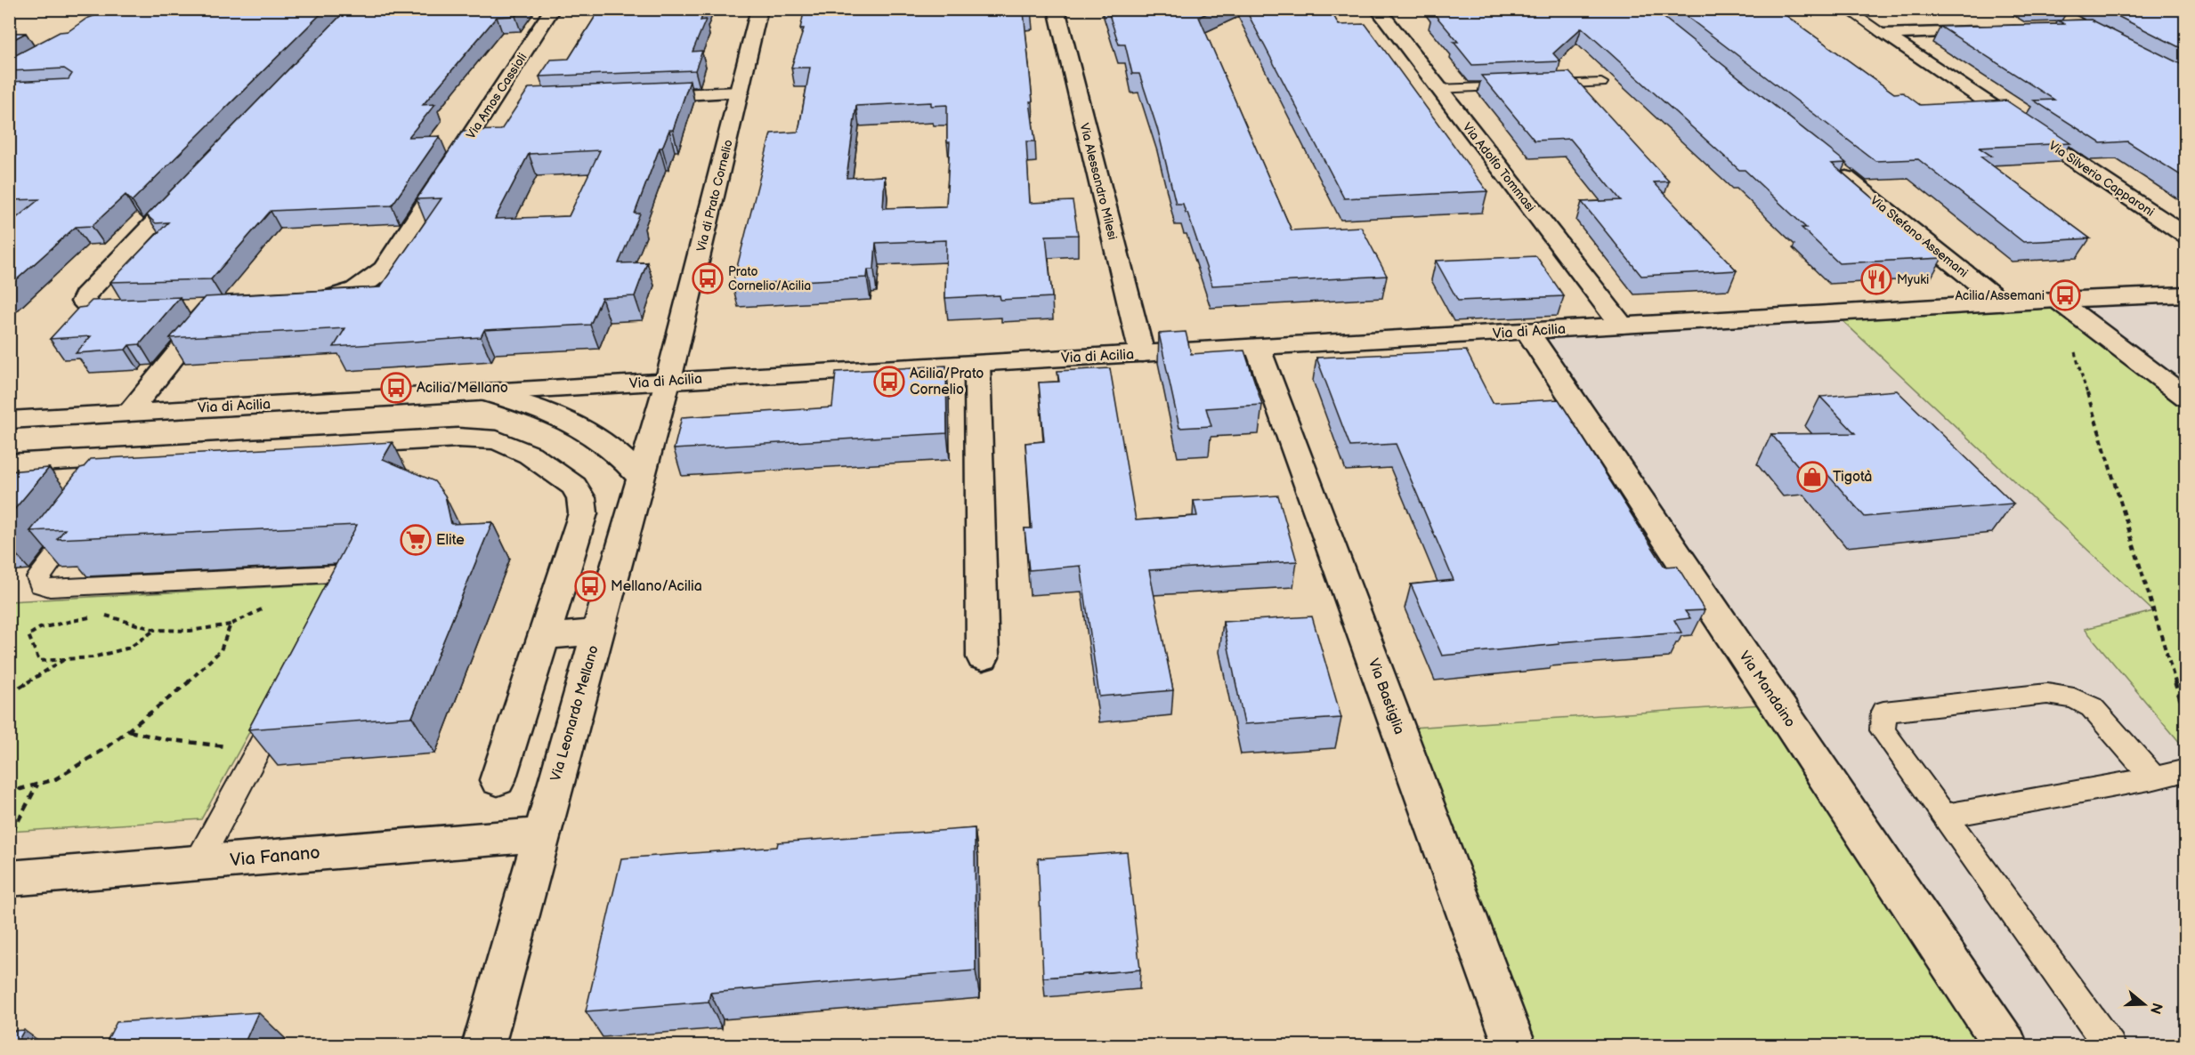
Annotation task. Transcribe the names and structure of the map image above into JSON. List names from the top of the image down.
{
  "streets": {
    "street": [
      "Via Amos Cassioli",
      "Via Adolfo Tommasi",
      "Via Silverio Capparoni",
      "Via Alessandro Milesi",
      "Via di Prato Cornelio",
      "Via Stefano Assemani",
      "Via di Acilia",
      "Via Mondaino",
      "Via Bastiglia",
      "Via Leonardo Mellano",
      "Via Fanano"
    ]
  },
  "crossings": [
    ["Via Adolfo Tommasi", "Via di Acilia"],
    ["Via Alessandro Milesi", "Via di Acilia"],
    ["Via di Prato Cornelio", "Via di Acilia"],
    ["Via di Prato Cornelio", "Via Leonardo Mellano"],
    ["Via Stefano Assemani", "Via di Acilia"],
    ["Via di Acilia", "Via Mondaino"],
    ["Via di Acilia", "Via Bastiglia"],
    ["Via di Acilia", "Via Leonardo Mellano"],
    ["Via Leonardo Mellano", "Via Fanano"]
  ],
  "places": {
    "bus stop": [
      "Prato Cornelio/Acilia",
      "Acilia/Assemani",
      "Acilia/Prato Cornelio",
      "Acilia/Mellano",
      "Mellano/Acilia"
    ],
    "restaurant": ["Myuki"],
    "shop": ["Tigotà"],
    "supermarket": ["Elite"]
  },
  "north": "right"
}
